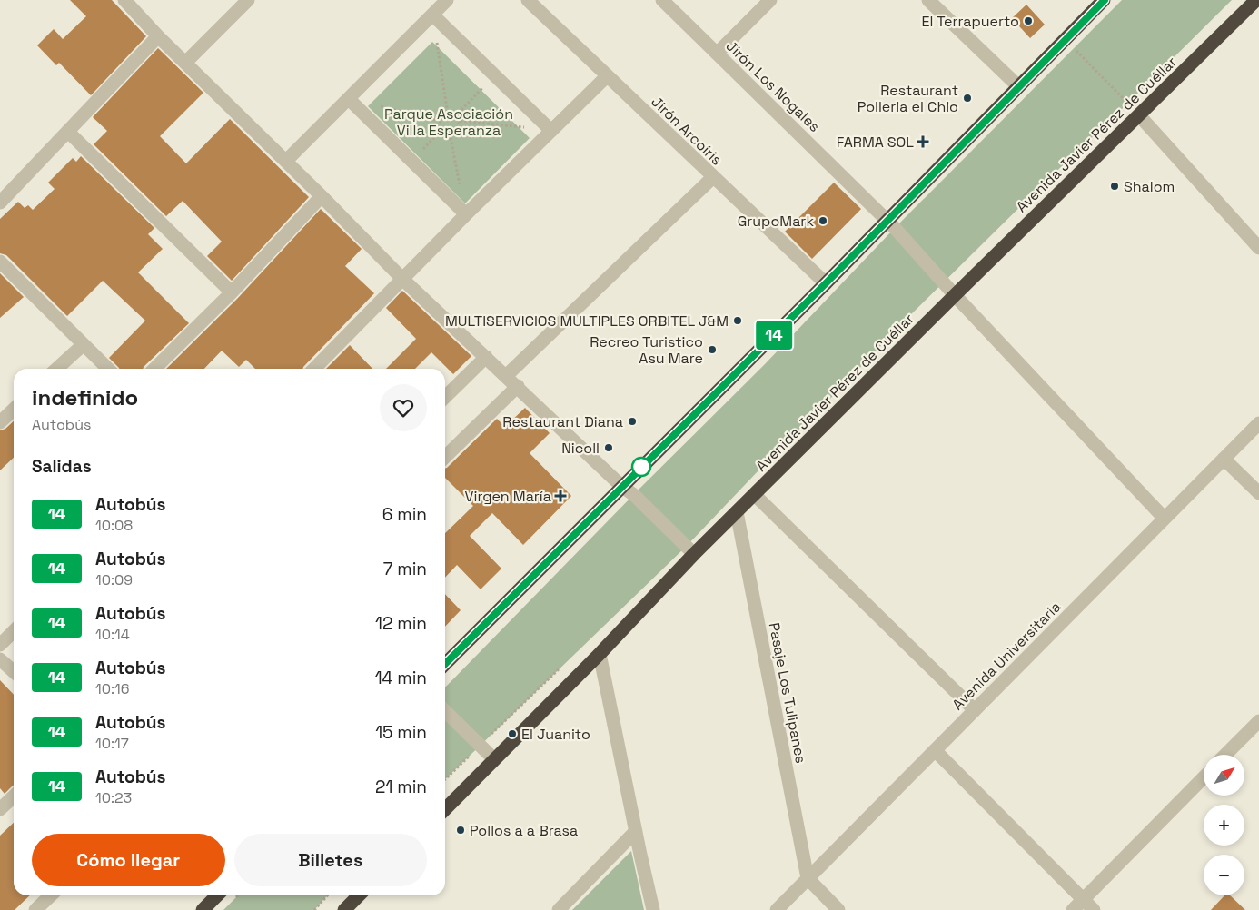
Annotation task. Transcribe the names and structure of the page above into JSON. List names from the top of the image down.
{
  "streets": {
    "highway": ["Avenida Javier Pérez de Cuéllar"],
    "street": [
      "Jirón Los Nogales",
      "Jirón Arcoíris",
      "Avenida Universitaria",
      "Pasaje Los Tulipanes"
    ]
  },
  "crossings": [
    ["Jirón Los Nogales", "Avenida Javier Pérez de Cuéllar"],
    ["Jirón Los Nogales", "Avenida Universitaria"],
    ["Avenida Javier Pérez de Cuéllar", "Pasaje Los Tulipanes"],
    ["Avenida Universitaria", "Pasaje Los Tulipanes"]
  ],
  "parks": ["Parque Asociación Villa Esperanza"],
  "places": {
    "other": [
      "El Terrapuerto",
      "Restaurant Polleria el Chio",
      "Shalom",
      "GrupoMark",
      "MULTISERVICIOS MULTIPLES ORBITEL J&M",
      "Recreo Turistico Asu Mare",
      "Restaurant Diana",
      "Nicoll",
      "El Juanito",
      "Pollos a a Brasa"
    ],
    "health": ["FARMA SOL", "Virgen María"]
  },
  "lines": ["bus line 14"],
  "north": "top right",
  "page": {
    "on_map": "14",
    "heading": [
      ["indefinido", "Autobús"],
      "Salidas"
    ],
    "list": [
      {
        "mark": "14",
        "name": "Autobús",
        "note": "10:08",
        "value": "6 min"
      },
      {
        "mark": "14",
        "name": "Autobús",
        "note": "10:09",
        "value": "7 min"
      },
      {
        "mark": "14",
        "name": "Autobús",
        "note": "10:14",
        "value": "12 min"
      },
      {
        "mark": "14",
        "name": "Autobús",
        "note": "10:16",
        "value": "14 min"
      },
      {
        "mark": "14",
        "name": "Autobús",
        "note": "10:17",
        "value": "15 min"
      },
      {
        "mark": "14",
        "name": "Autobús",
        "note": "10:23",
        "value": "21 min"
      }
    ],
    "map_buttons": ["+", "−"],
    "buttons": ["Cómo llegar", "Billetes"]
  }
}
